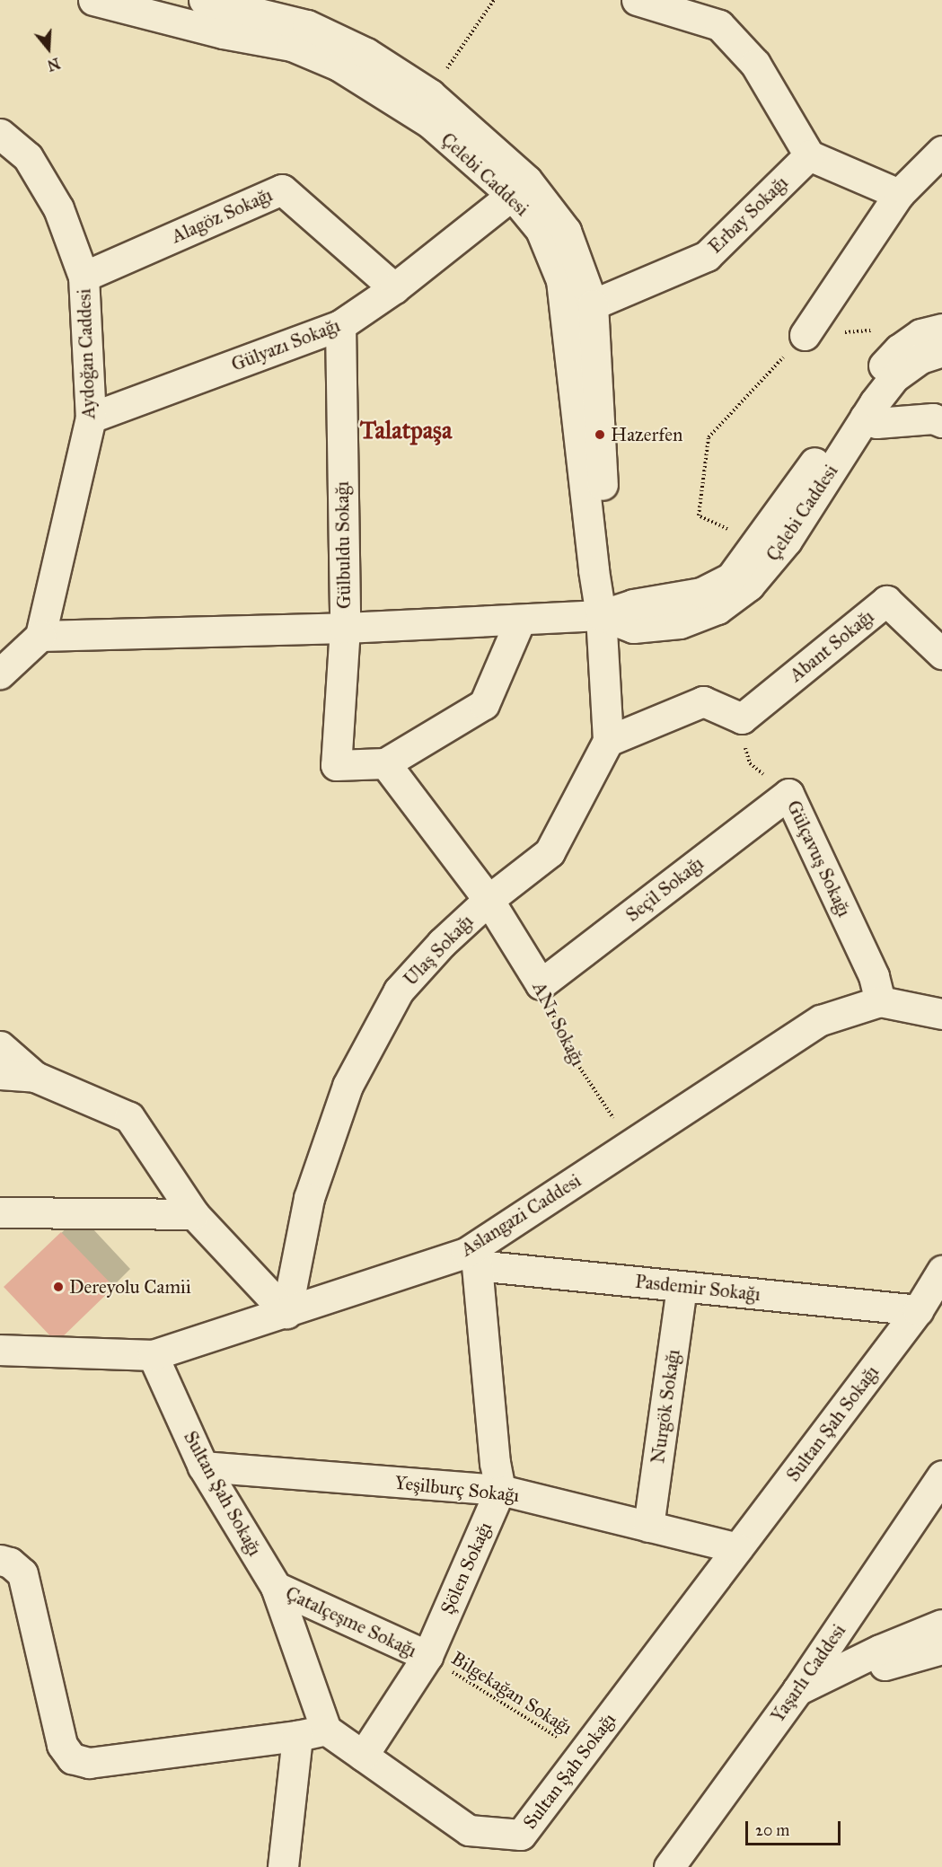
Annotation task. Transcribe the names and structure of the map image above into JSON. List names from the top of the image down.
{
  "streets": {
    "street": [
      "Çelebi Caddesi",
      "Erbay Sokağı",
      "Alagöz Sokağı",
      "Gülyazı Sokağı",
      "Aydoğan Caddesi",
      "Gülbuldu Sokağı",
      "Abant Sokağı",
      "Gülçavuş Sokağı",
      "Seçil Sokağı",
      "Ulaş Sokağı",
      "AN1 Sokağı",
      "Aslangazi Caddesi",
      "Pasdemir Sokağı",
      "Nurgök Sokağı",
      "Sultan Şah Sokağı",
      "Yeşilburç Sokağı",
      "Şölen Sokağı",
      "Çatalçeşme Sokağı",
      "Yaşarlı Caddesi"
    ],
    "path": ["Bilgekağan Sokağı"]
  },
  "crossings": [
    ["Çelebi Caddesi", "Erbay Sokağı"],
    ["Çelebi Caddesi", "Gülyazı Sokağı"],
    ["Alagöz Sokağı", "Gülyazı Sokağı"],
    ["Alagöz Sokağı", "Aydoğan Caddesi"],
    ["Gülyazı Sokağı", "Aydoğan Caddesi"],
    ["Gülyazı Sokağı", "Gülbuldu Sokağı"],
    ["Gülbuldu Sokağı", "AN1 Sokağı"],
    ["Abant Sokağı", "Gülçavuş Sokağı"],
    ["Gülçavuş Sokağı", "Seçil Sokağı"],
    ["Gülçavuş Sokağı", "Aslangazi Caddesi"],
    ["Seçil Sokağı", "AN1 Sokağı"],
    ["Ulaş Sokağı", "AN1 Sokağı"],
    ["Ulaş Sokağı", "Aslangazi Caddesi"],
    ["AN1 Sokağı", "Aslangazi Caddesi"],
    ["Aslangazi Caddesi", "Pasdemir Sokağı"],
    ["Aslangazi Caddesi", "Sultan Şah Sokağı"],
    ["Pasdemir Sokağı", "Nurgök Sokağı"],
    ["Pasdemir Sokağı", "Sultan Şah Sokağı"],
    ["Nurgök Sokağı", "Yeşilburç Sokağı"],
    ["Sultan Şah Sokağı", "Yeşilburç Sokağı"],
    ["Sultan Şah Sokağı", "Şölen Sokağı"],
    ["Sultan Şah Sokağı", "Çatalçeşme Sokağı"],
    ["Sultan Şah Sokağı", "Bilgekağan Sokağı"],
    ["Yeşilburç Sokağı", "Şölen Sokağı"],
    ["Şölen Sokağı", "Çatalçeşme Sokağı"],
    ["Şölen Sokağı", "Bilgekağan Sokağı"],
    ["Çatalçeşme Sokağı", "Bilgekağan Sokağı"]
  ],
  "districts": ["Talatpaşa"],
  "places": ["Hazerfen", "Dereyolu Camii"],
  "scale_bar": "20 m",
  "north": "bottom"
}
